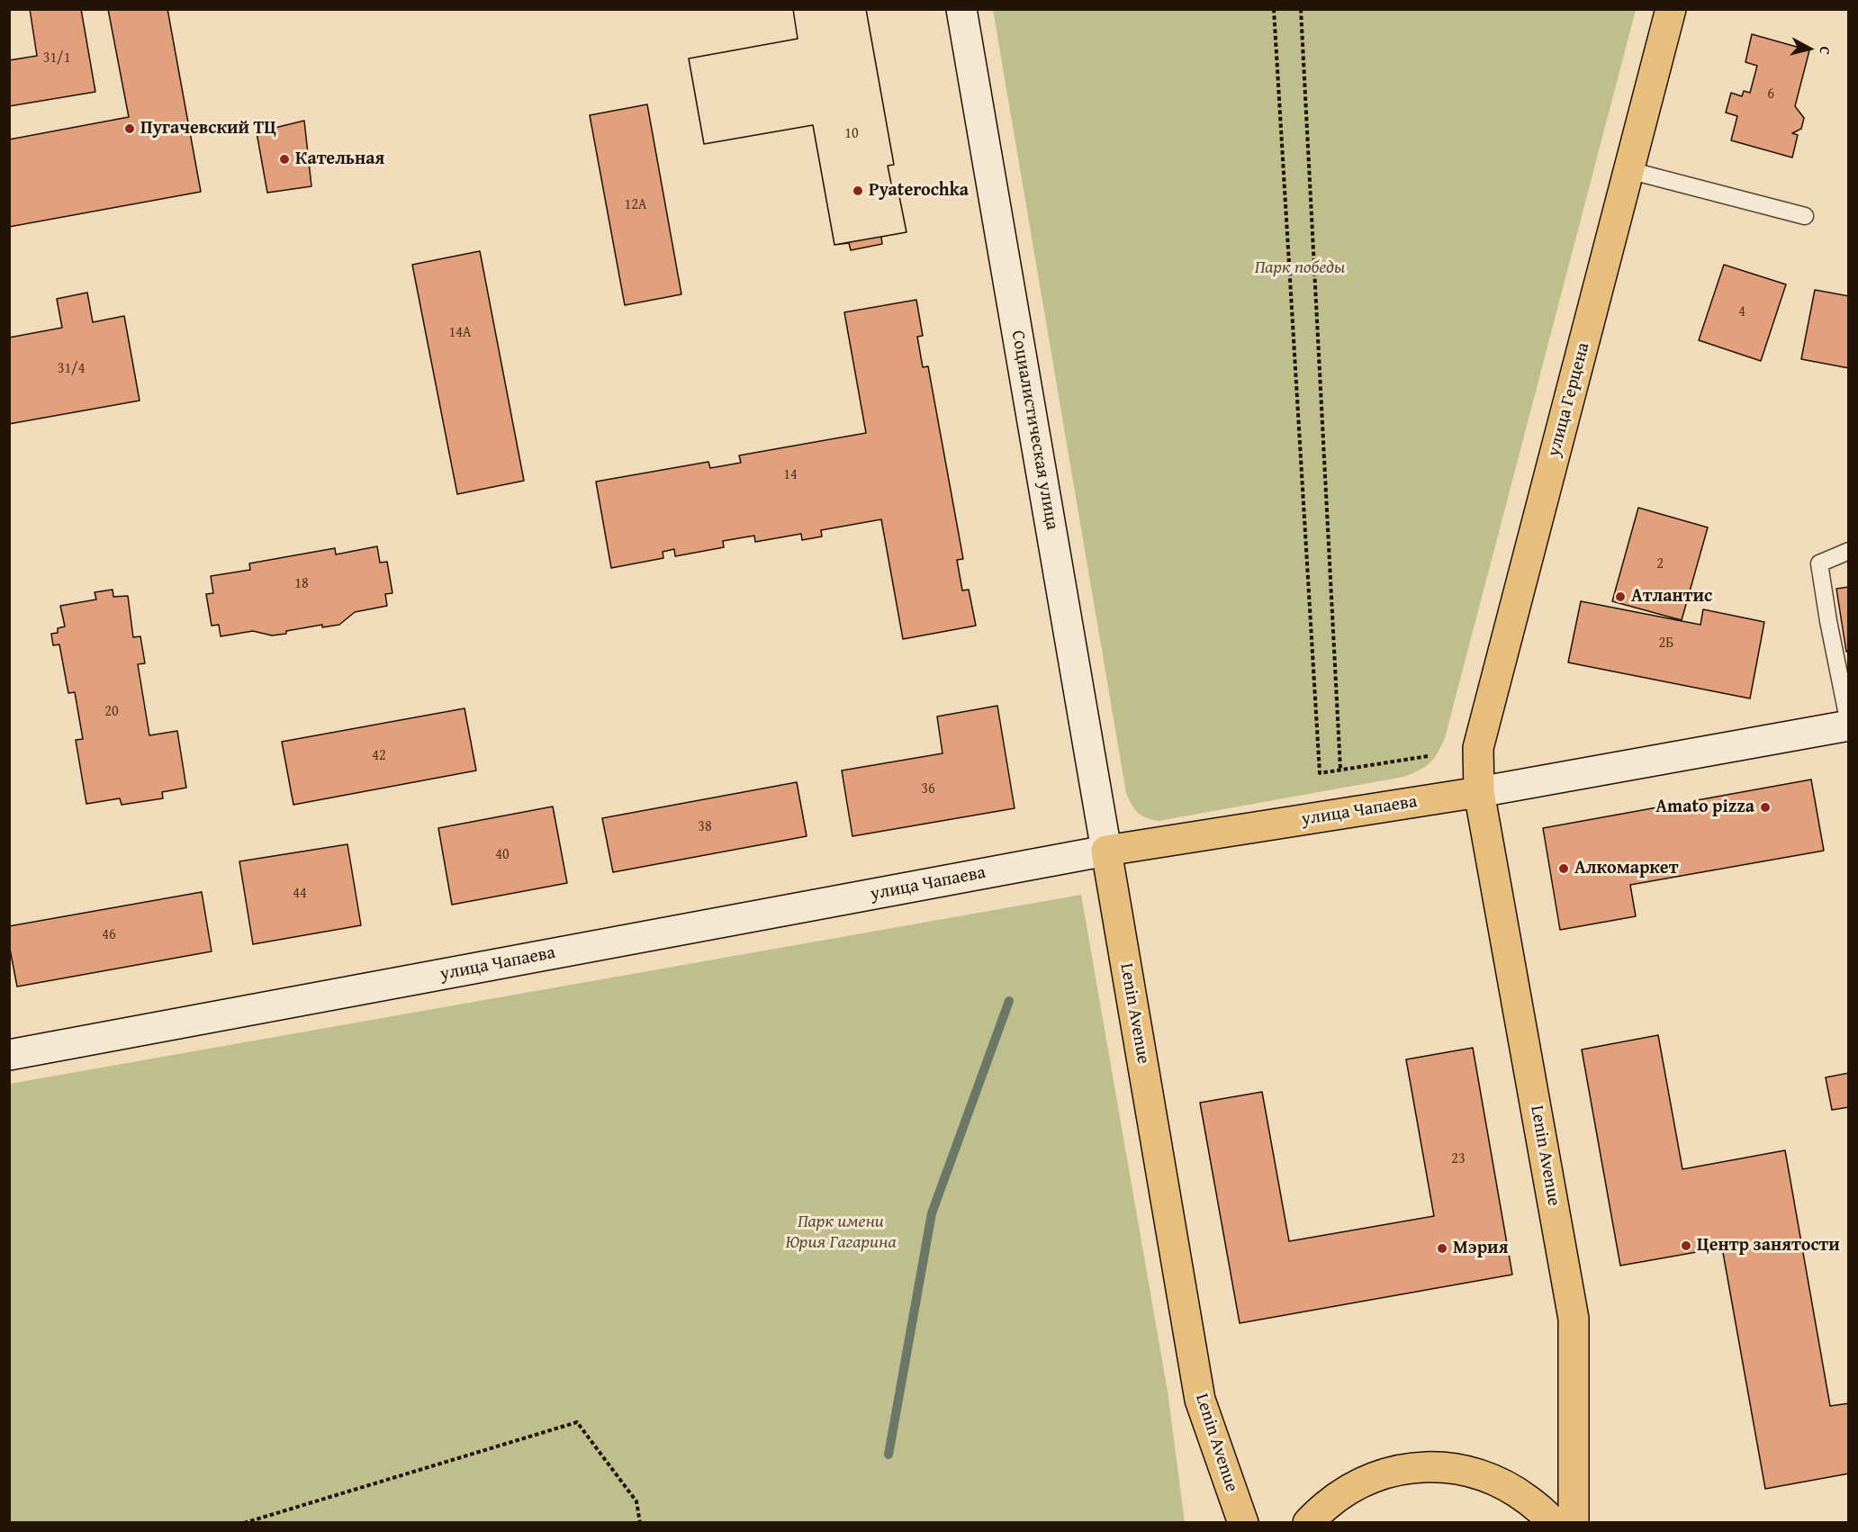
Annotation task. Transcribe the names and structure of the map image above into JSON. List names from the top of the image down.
{
  "streets": {
    "main road": ["улица Герцена", "улица Чапаева", "Lenin Avenue"],
    "street": ["Социалистическая улица"]
  },
  "crossings": [
    ["улица Герцена", "улица Чапаева"],
    ["улица Герцена", "Lenin Avenue"],
    ["Социалистическая улица", "улица Чапаева"],
    ["Социалистическая улица", "Lenin Avenue"],
    ["улица Чапаева", "Lenin Avenue"]
  ],
  "parks": ["Парк победы", "Парк имени Юрия Гагарина"],
  "places": [
    "Пугачевский ТЦ",
    "Кательная",
    "Pyaterochka",
    "Атлантис",
    "Amato pizza",
    "Алкомаркет",
    "Центр занятости",
    "Мэрия"
  ],
  "house_numbers": [
    "31/1",
    "6",
    "10",
    "12А",
    "4",
    "14А",
    "31/4",
    "14",
    "2",
    "18",
    "2Б",
    "20",
    "42",
    "36",
    "38",
    "40",
    "44",
    "46",
    "23"
  ],
  "north": "right"
}
